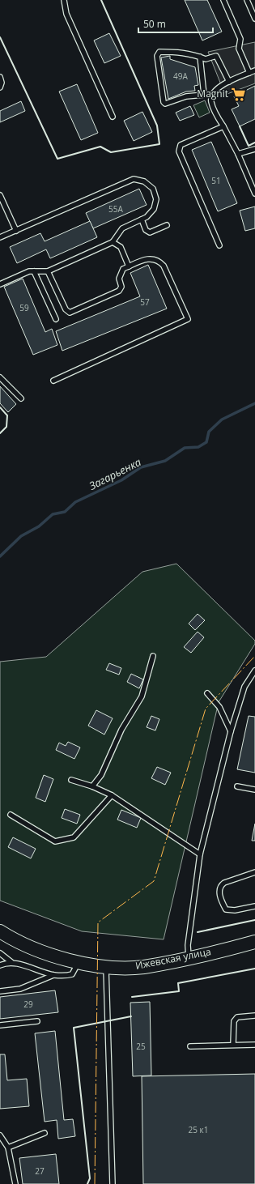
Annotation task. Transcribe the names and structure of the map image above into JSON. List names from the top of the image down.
{
  "streets": {
    "street": ["Ижевская улица"]
  },
  "water": ["Загарьенка"],
  "places": {
    "supermarket": ["Magnit"]
  },
  "house_numbers": [
    "49А",
    "51",
    "55А",
    "57",
    "59",
    "29",
    "25",
    "25 к1",
    "27"
  ],
  "scale_bar": "50 m"
}
